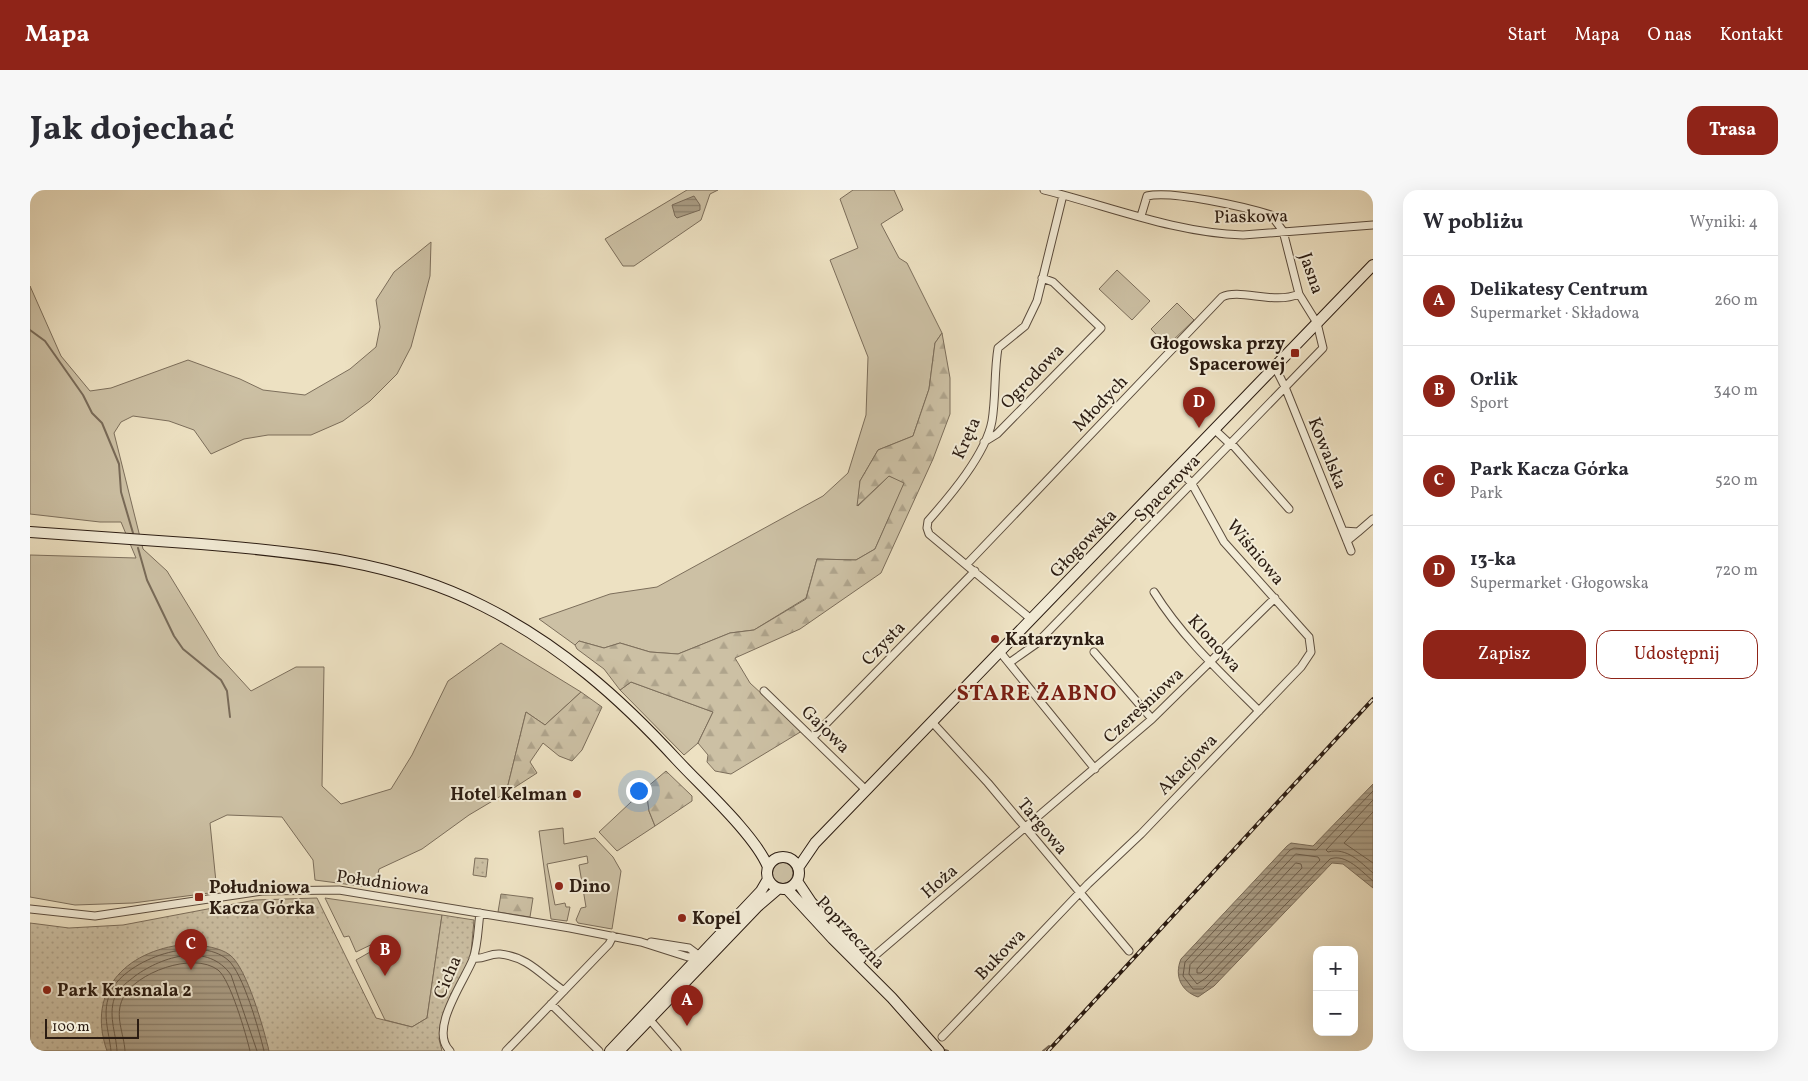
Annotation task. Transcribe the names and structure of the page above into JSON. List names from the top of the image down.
{
  "streets": {
    "main road": ["Głogowska", "Poprzeczna"],
    "street": [
      "Piaskowa",
      "Jasna",
      "Ogrodowa",
      "Młodych",
      "Kręta",
      "Kowalska",
      "Spacerowa",
      "Wiśniowa",
      "Czysta",
      "Klonowa",
      "Czereśniowa",
      "Gajowa",
      "Akacjowa",
      "Targowa",
      "Hoża",
      "Południowa",
      "Bukowa",
      "Cicha"
    ]
  },
  "crossings": [
    ["Piaskowa", "Jasna"],
    ["Piaskowa", "Kręta"],
    ["Jasna", "Młodych"],
    ["Jasna", "Spacerowa"],
    ["Jasna", "Głogowska"],
    ["Ogrodowa", "Kręta"],
    ["Młodych", "Kręta"],
    ["Kręta", "Głogowska"],
    ["Kręta", "Czysta"],
    ["Kowalska", "Spacerowa"],
    ["Kowalska", "Głogowska"],
    ["Spacerowa", "Głogowska"],
    ["Spacerowa", "Wiśniowa"],
    ["Głogowska", "Wiśniowa"],
    ["Głogowska", "Gajowa"],
    ["Głogowska", "Targowa"],
    ["Głogowska", "Poprzeczna"],
    ["Wiśniowa", "Czereśniowa"],
    ["Wiśniowa", "Akacjowa"],
    ["Czysta", "Gajowa"],
    ["Klonowa", "Czereśniowa"],
    ["Klonowa", "Akacjowa"],
    ["Czereśniowa", "Targowa"],
    ["Czereśniowa", "Hoża"],
    ["Akacjowa", "Targowa"],
    ["Akacjowa", "Bukowa"],
    ["Targowa", "Hoża"],
    ["Targowa", "Bukowa"],
    ["Południowa", "Cicha"]
  ],
  "districts": ["STARE ŻABNO"],
  "places": {
    "transit": ["Głogowska przy Spacerowej", "Południowa Kacza Górka"],
    "other": [
      "Katarzynka",
      "Hotel Kelman",
      "Dino",
      "Kopel",
      "Park Krasnala 2"
    ]
  },
  "scale_bar": "100 m",
  "page": {
    "header": "Mapa",
    "nav": [
      "Start",
      "Mapa",
      "O nas",
      "Kontakt"
    ],
    "title": "Jak dojechać",
    "buttons": [
      "Trasa",
      ["Zapisz", "Udostępnij"]
    ],
    "heading": ["W pobliżu", "Wyniki: 4"],
    "list": [
      {
        "mark": "A",
        "name": "Delikatesy Centrum",
        "note": "Supermarket · Składowa",
        "value": "260 m"
      },
      {
        "mark": "B",
        "name": "Orlik",
        "note": "Sport",
        "value": "340 m"
      },
      {
        "mark": "C",
        "name": "Park Kacza Górka",
        "note": "Park",
        "value": "520 m"
      },
      {
        "mark": "D",
        "name": "13-ka",
        "note": "Supermarket · Głogowska",
        "value": "720 m"
      }
    ],
    "pins": [
      "D",
      "C",
      "B",
      "A"
    ],
    "map_buttons": ["+", "−"],
    "scale": "100 m"
  }
}
